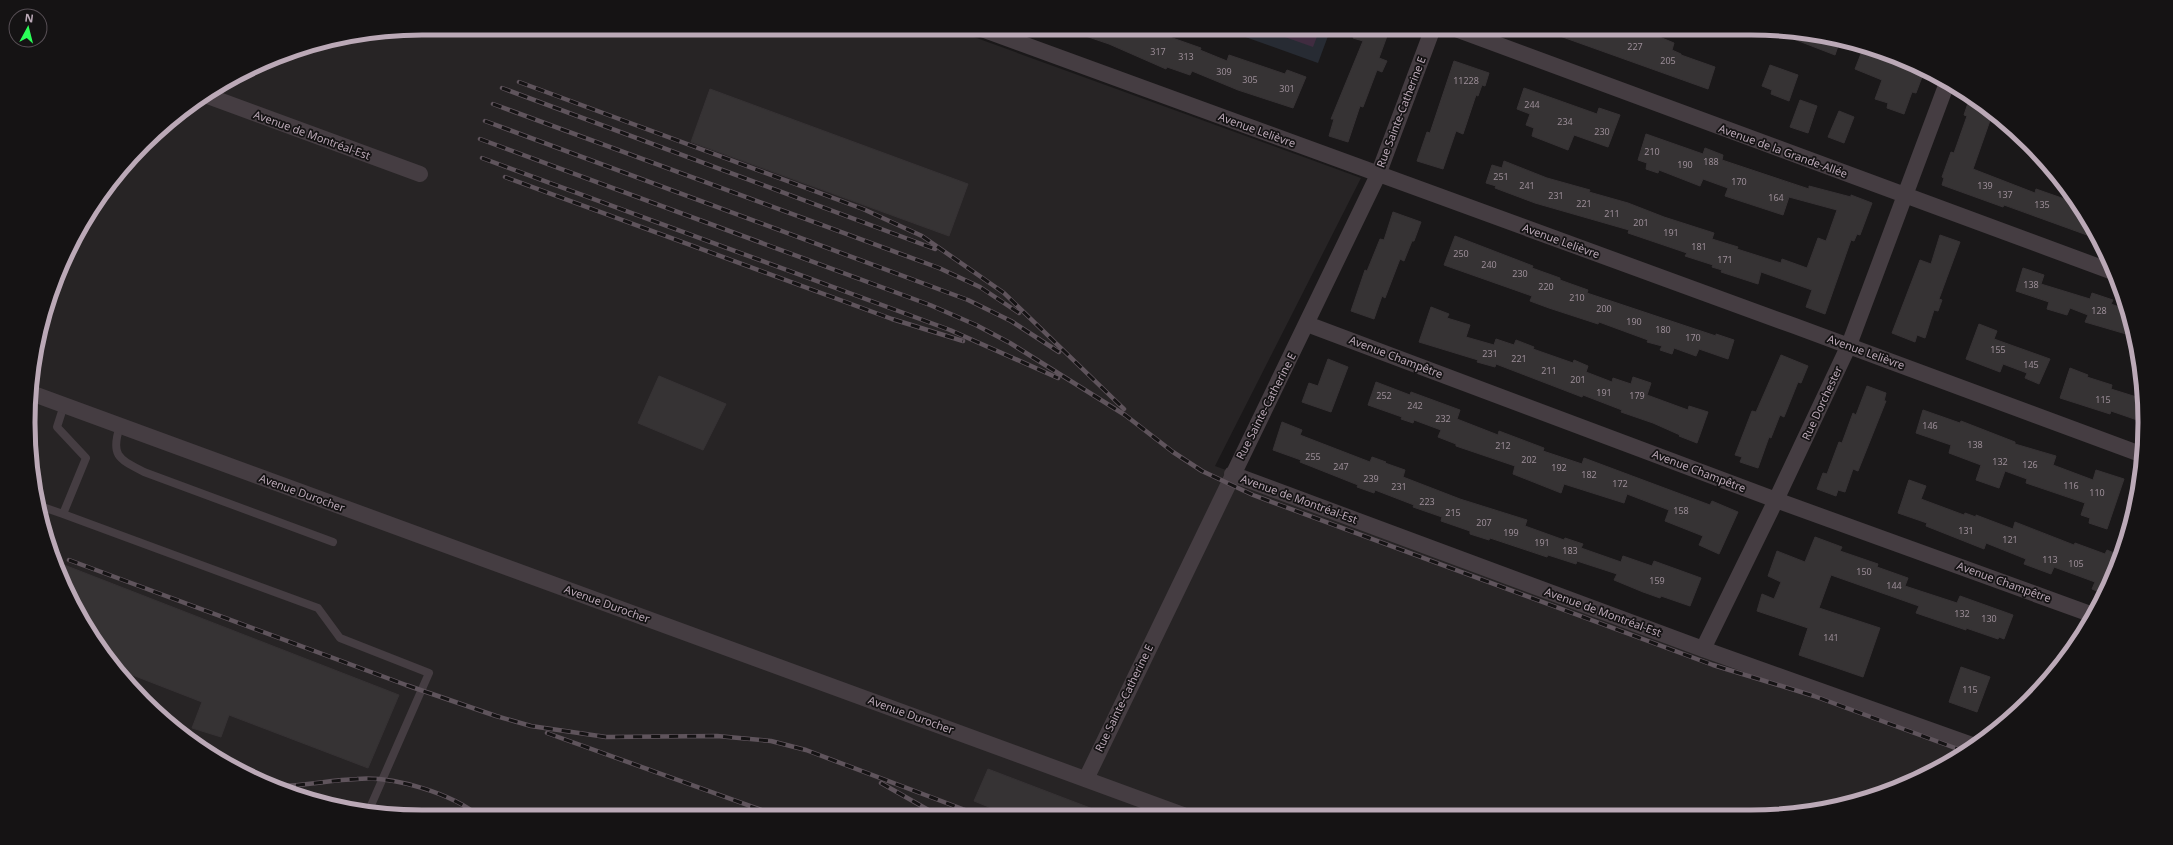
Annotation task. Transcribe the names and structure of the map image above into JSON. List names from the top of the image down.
{
  "streets": {
    "street": [
      "Rue Sainte-Catherine E",
      "Avenue Lelièvre",
      "Avenue de Montréal-Est",
      "Avenue de la Grande-Allée",
      "Avenue Champêtre",
      "Rue Dorchester",
      "Avenue Durocher"
    ]
  },
  "crossings": [
    ["Rue Sainte-Catherine E", "Avenue Lelièvre"],
    ["Rue Sainte-Catherine E", "Avenue de Montréal-Est"],
    ["Rue Sainte-Catherine E", "Avenue Champêtre"],
    ["Rue Sainte-Catherine E", "Avenue Durocher"],
    ["Avenue Lelièvre", "Rue Dorchester"],
    ["Avenue de Montréal-Est", "Rue Dorchester"],
    ["Avenue de la Grande-Allée", "Rue Dorchester"],
    ["Avenue Champêtre", "Rue Dorchester"]
  ],
  "house_numbers": [
    "227",
    "317",
    "313",
    "205",
    "309",
    "305",
    "11228",
    "301",
    "244",
    "234",
    "230",
    "210",
    "188",
    "190",
    "251",
    "170",
    "241",
    "139",
    "137",
    "231",
    "164",
    "221",
    "135",
    "211",
    "201",
    "191",
    "181",
    "250",
    "171",
    "240",
    "230",
    "138",
    "220",
    "210",
    "200",
    "128",
    "190",
    "180",
    "170",
    "155",
    "231",
    "221",
    "145",
    "211",
    "201",
    "191",
    "252",
    "179",
    "115",
    "242",
    "232",
    "146",
    "138",
    "212",
    "255",
    "202",
    "132",
    "126",
    "247",
    "192",
    "182",
    "239",
    "172",
    "116",
    "231",
    "110",
    "223",
    "158",
    "215",
    "207",
    "131",
    "199",
    "121",
    "191",
    "183",
    "113",
    "105",
    "150",
    "159",
    "144",
    "132",
    "130",
    "141",
    "115"
  ],
  "north": "top"
}
